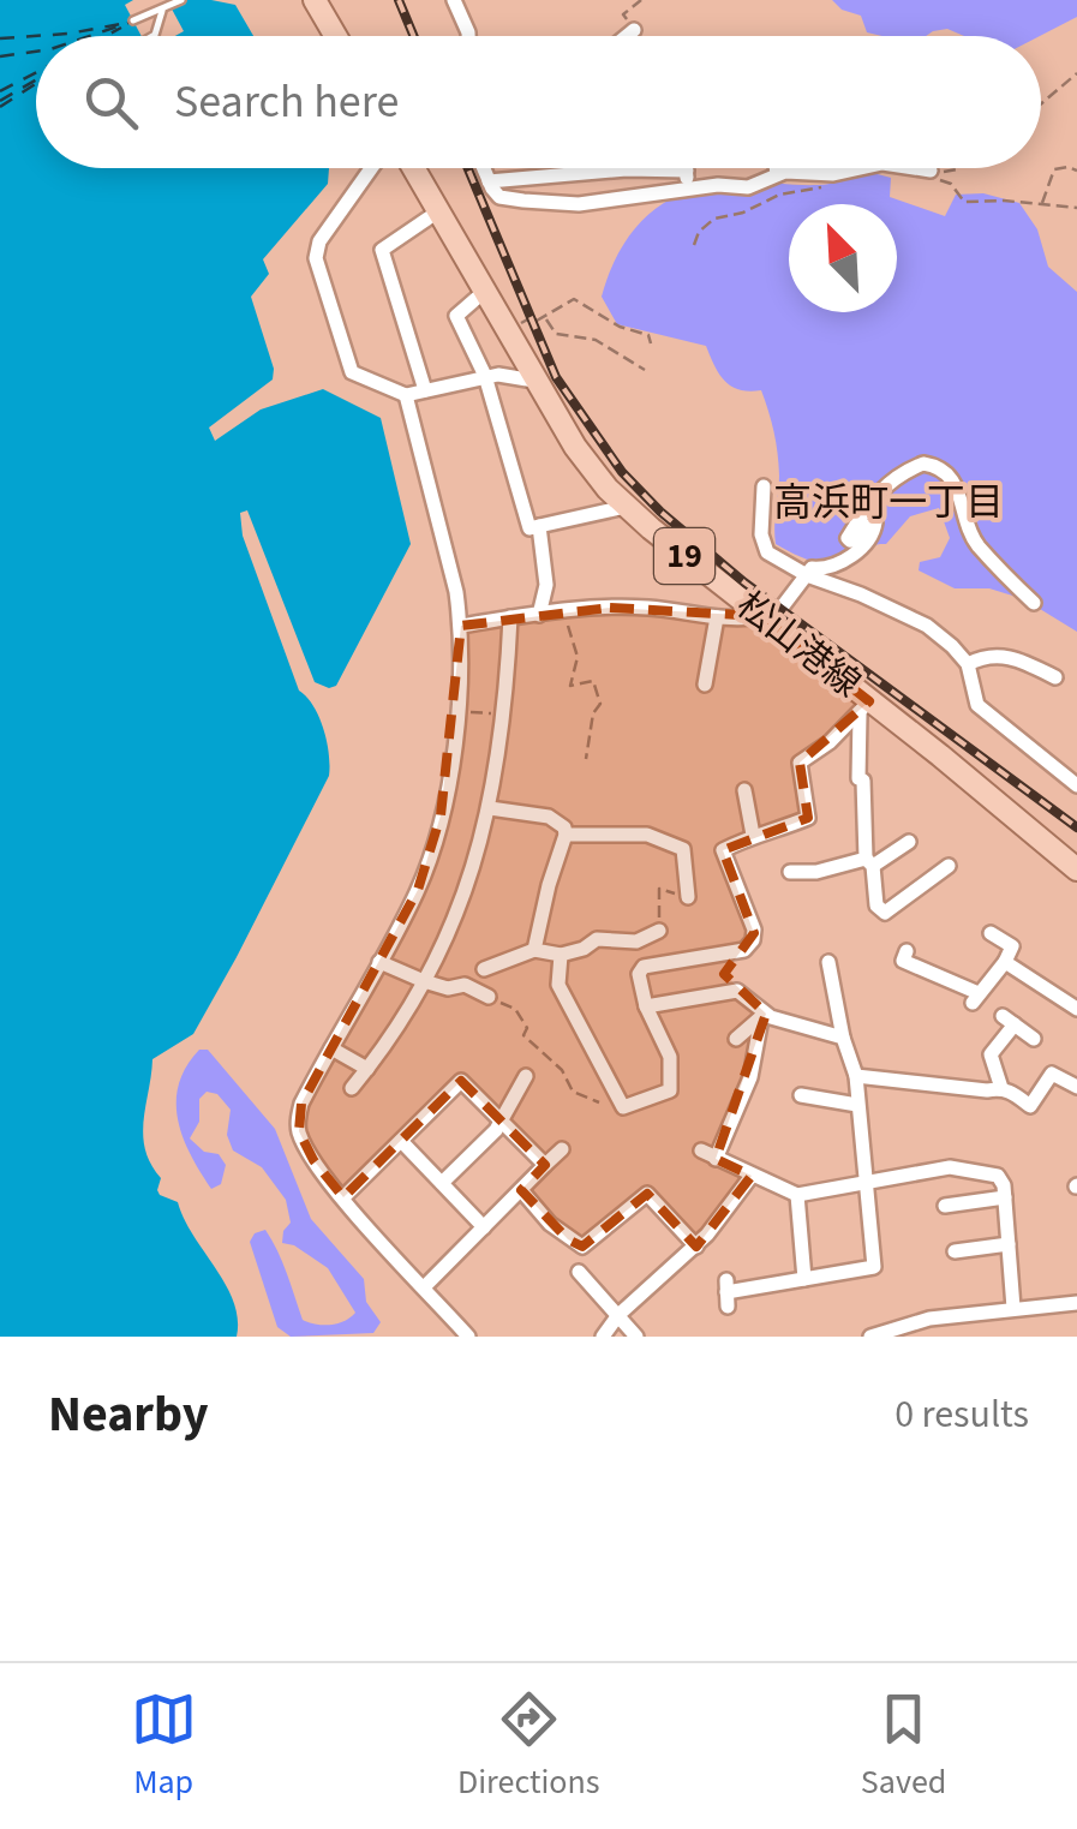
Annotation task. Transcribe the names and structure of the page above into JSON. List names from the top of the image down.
{
  "streets": {
    "main road": ["19", "松山港線"]
  },
  "districts": ["高浜町一丁目"],
  "north": "top left",
  "page": {
    "search": "Search here",
    "heading": ["Nearby", "0 results"],
    "nav": ["Map", "Directions", "Saved"]
  }
}
